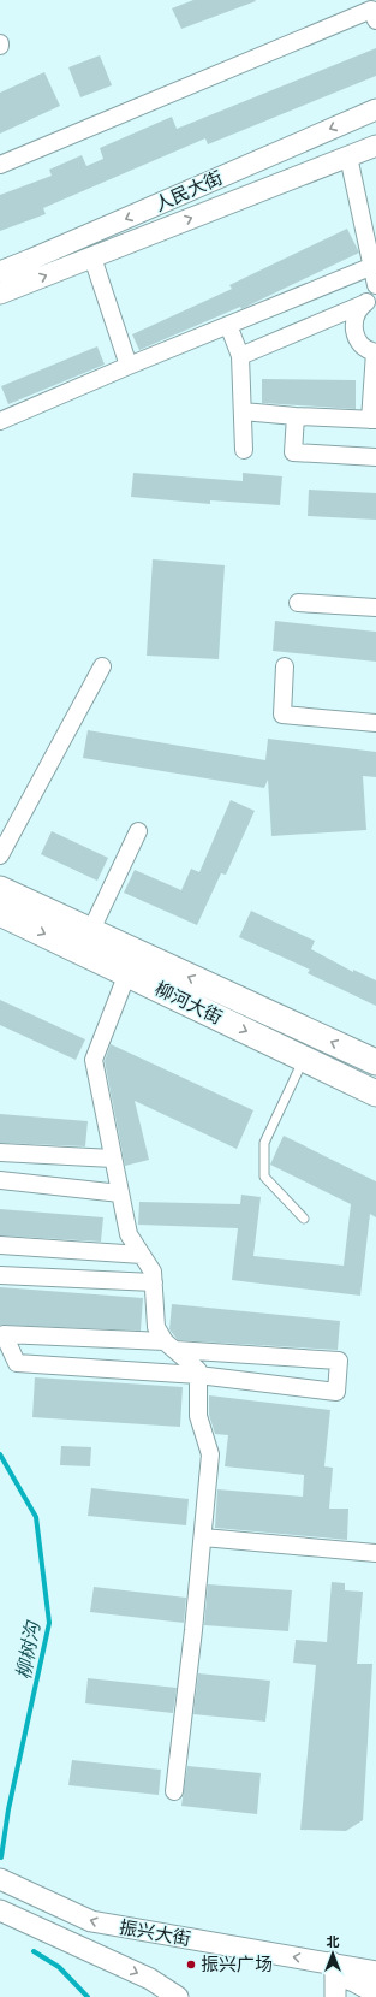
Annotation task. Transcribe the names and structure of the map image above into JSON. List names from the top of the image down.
{
  "streets": {
    "main road": ["柳河大街"],
    "street": ["人民大街", "振兴大街"]
  },
  "water": ["柳树沟"],
  "places": ["振兴广场"],
  "north": "top"
}
